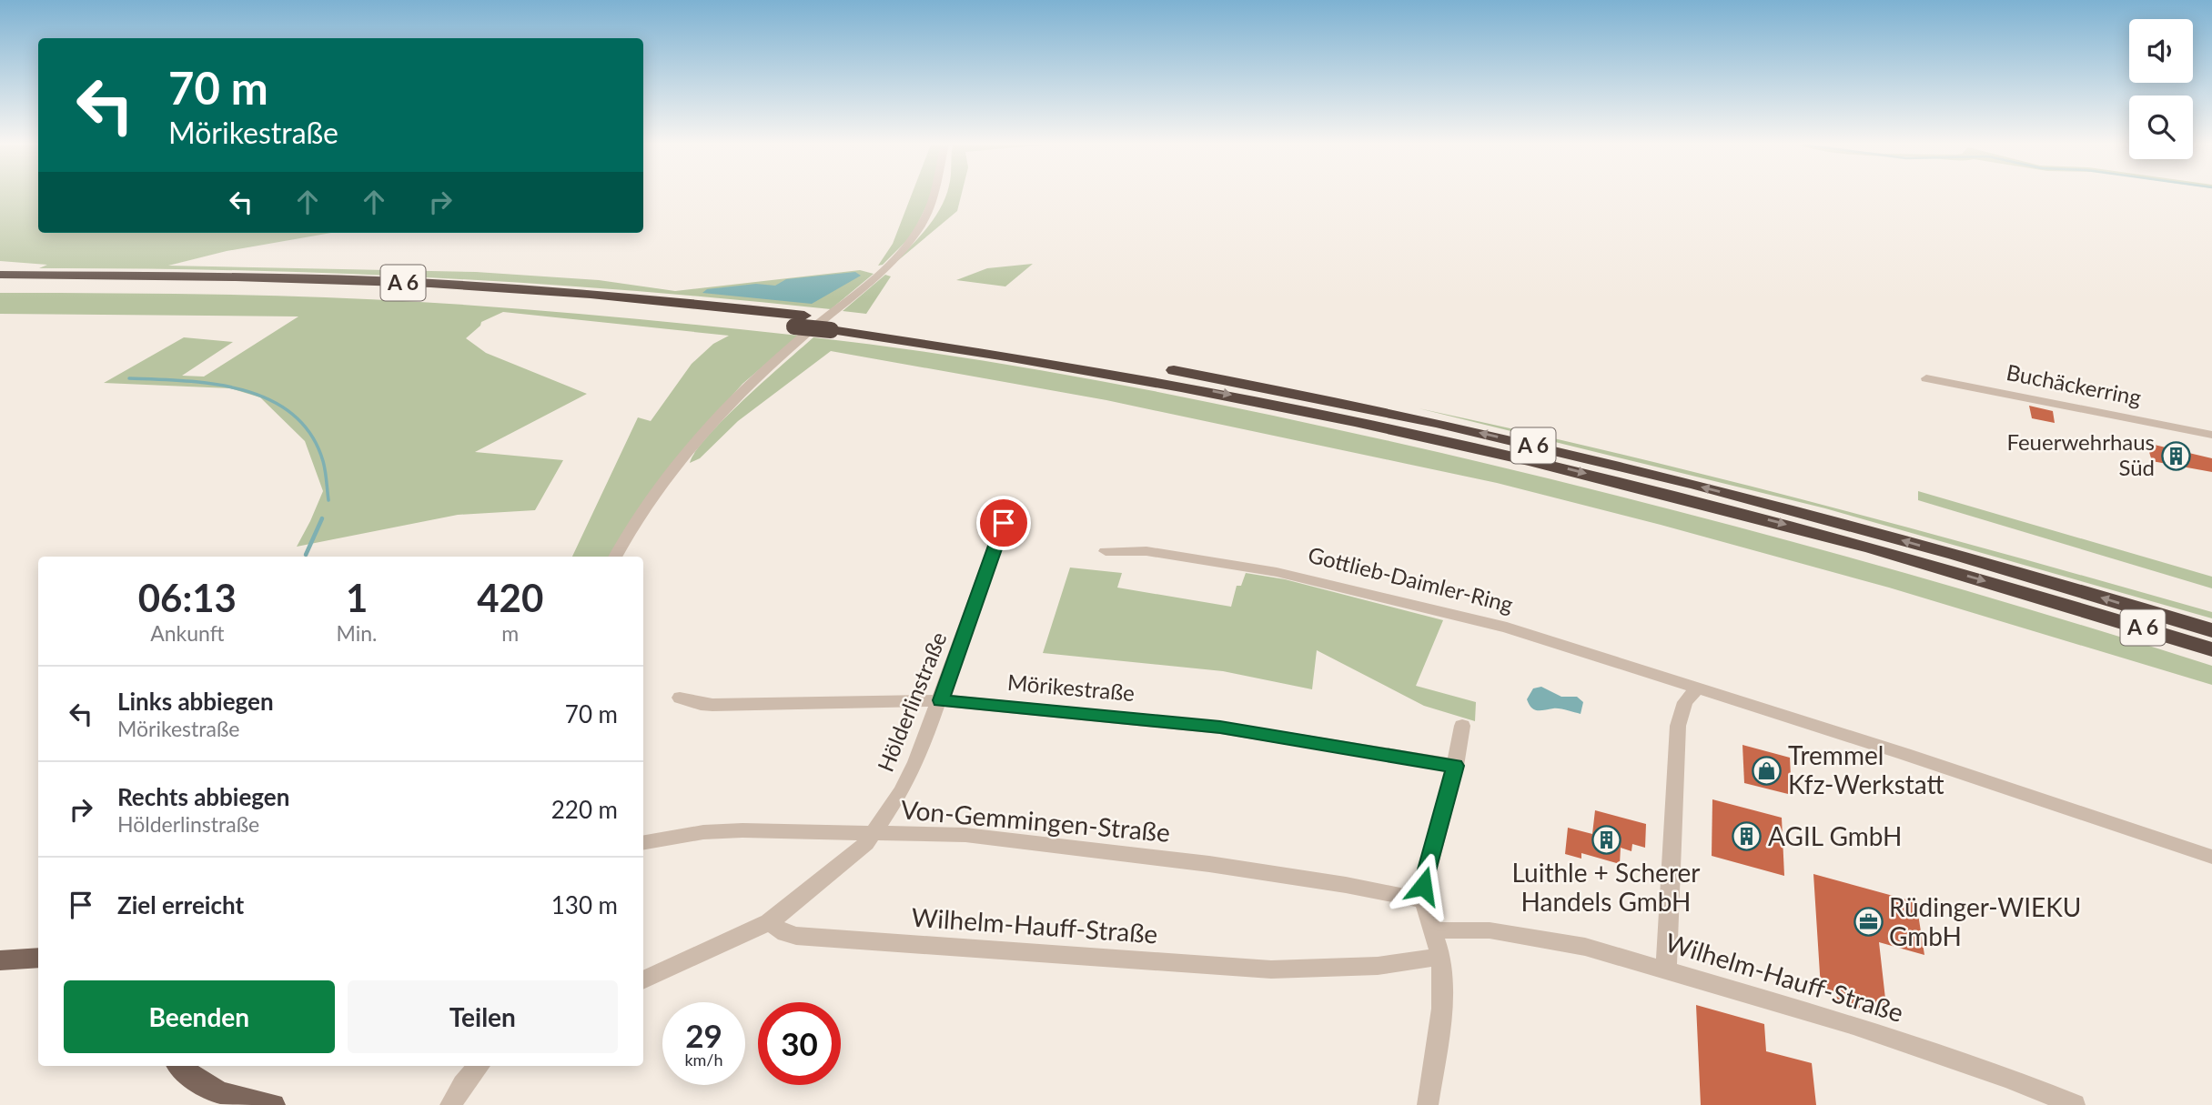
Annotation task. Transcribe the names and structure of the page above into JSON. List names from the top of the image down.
{
  "streets": {
    "highway": ["A 6"],
    "street": [
      "Buchäckerring",
      "Gottlieb-Daimler-Ring",
      "Mörikestraße",
      "Hölderlinstraße",
      "Von-Gemmingen-Straße",
      "Wilhelm-Hauff-Straße"
    ]
  },
  "crossings": [
    ["Mörikestraße", "Hölderlinstraße"],
    ["Hölderlinstraße", "Von-Gemmingen-Straße"],
    ["Hölderlinstraße", "Wilhelm-Hauff-Straße"]
  ],
  "places": {
    "building": ["Feuerwehrhaus Süd", "AGIL GmbH", "Luithle + Scherer Handels GmbH"],
    "shop": ["Tremmel Kfz-Werkstatt"],
    "office": ["Rüdinger-WIEKU GmbH"]
  },
  "page": {
    "turn": ["70 m", "Mörikestraße"],
    "eta": [
      "06:13",
      "Ankunft",
      "1",
      "Min.",
      "420",
      "m"
    ],
    "list": [
      {
        "name": "Links abbiegen",
        "note": "Mörikestraße",
        "value": "70 m"
      },
      {
        "name": "Rechts abbiegen",
        "note": "Hölderlinstraße",
        "value": "220 m"
      },
      {
        "name": "Ziel erreicht",
        "value": "130 m"
      }
    ],
    "buttons": ["Beenden", "Teilen"],
    "speed": "29 km/h",
    "limit": "30"
  }
}
